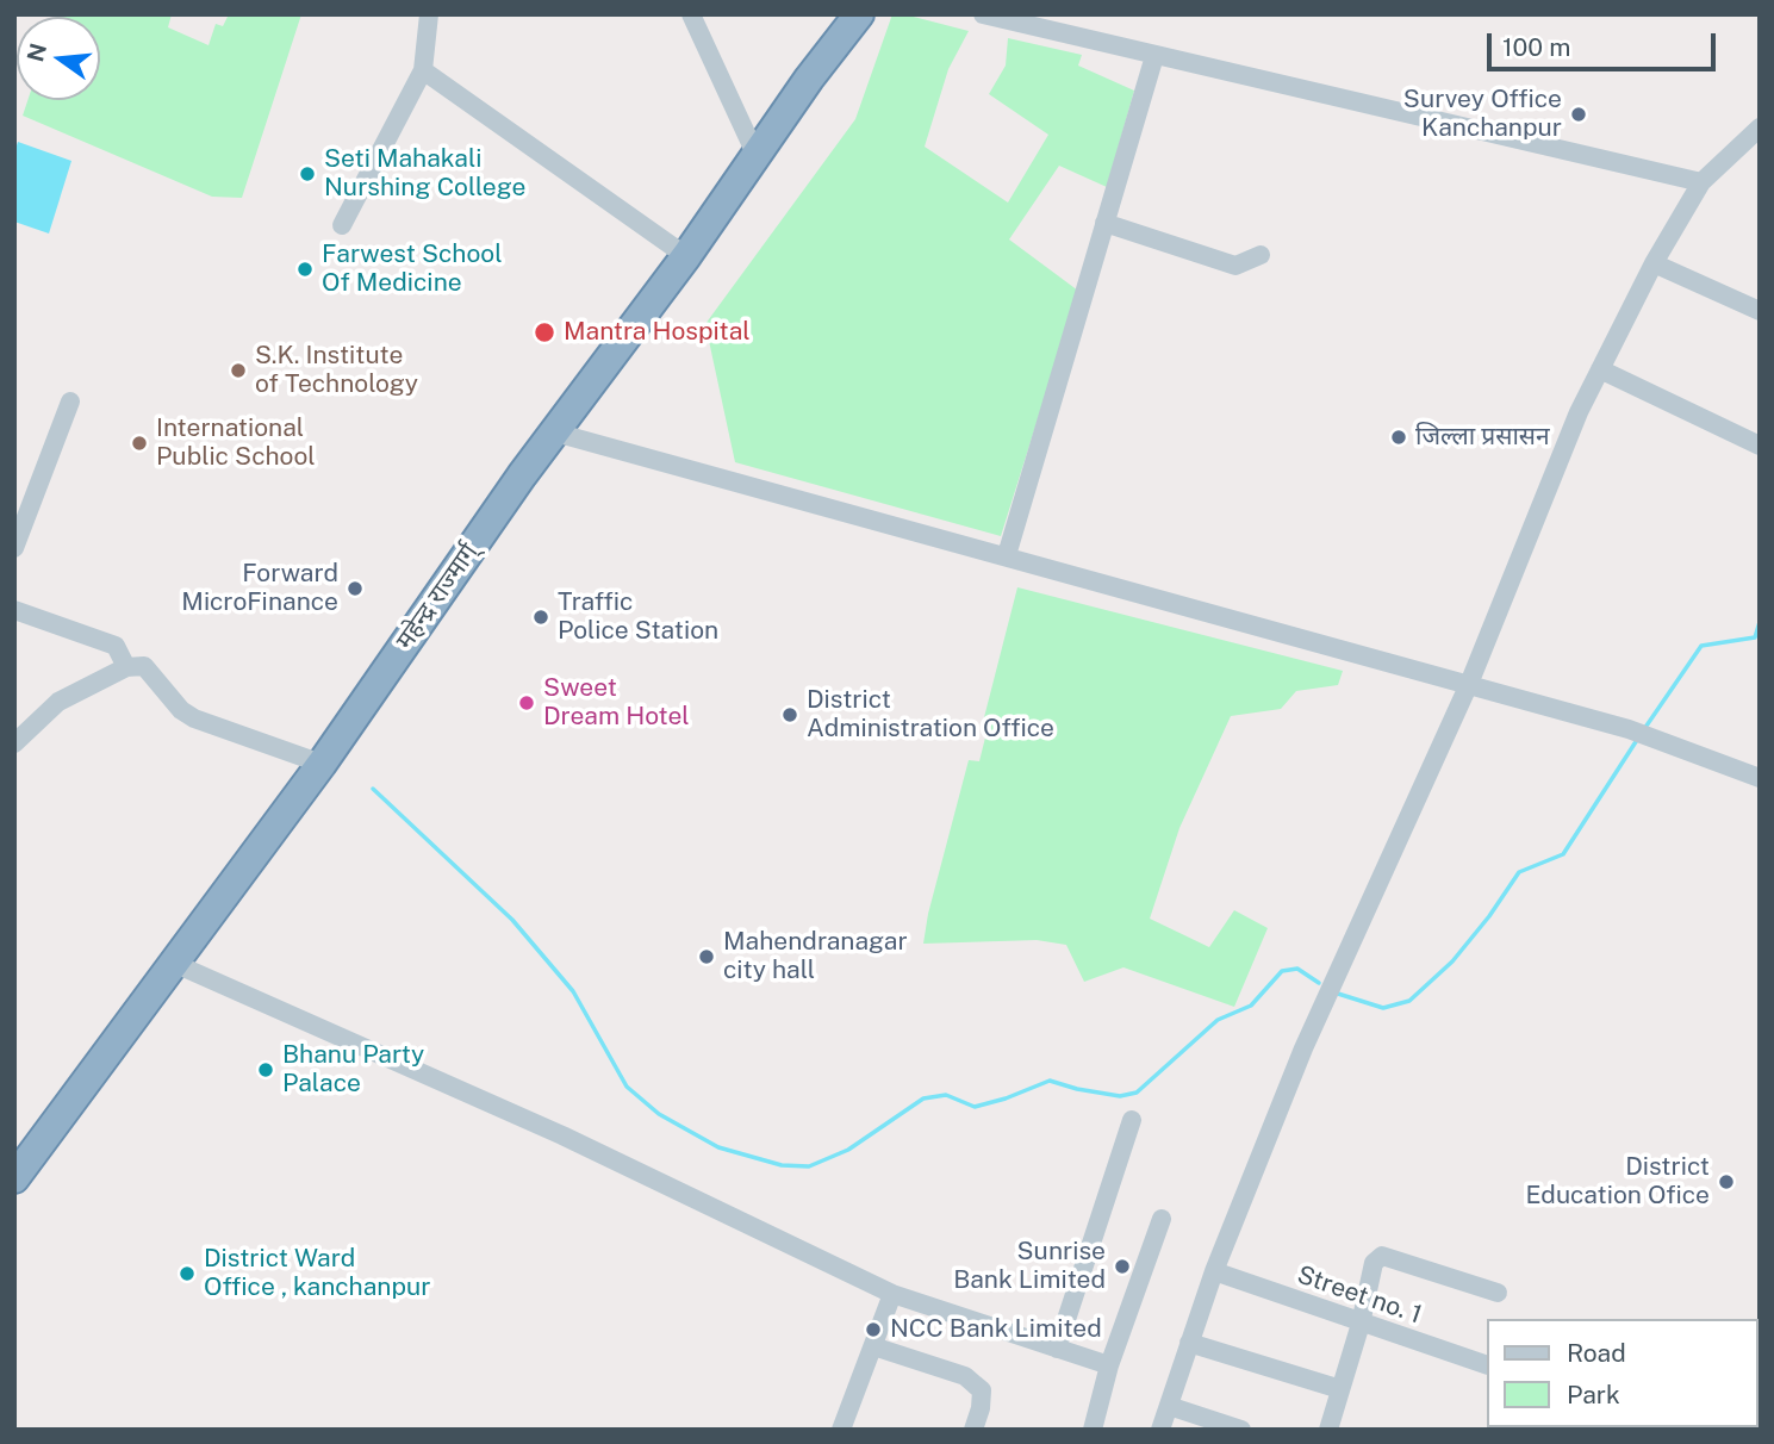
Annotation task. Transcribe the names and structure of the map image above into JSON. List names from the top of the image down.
{
  "streets": {
    "highway": ["महेन्द्र राज्मार्ग्"],
    "street": ["Street no. 1"]
  },
  "places": [
    "Survey Office Kanchanpur",
    "Seti Mahakali Nurshing College",
    "Farwest School Of Medicine",
    "Mantra Hospital",
    "S.K. Institute of Technology",
    "जिल्ला प्रसासन",
    "International Public School",
    "Forward MicroFinance",
    "Traffic Police Station",
    "Sweet Dream Hotel",
    "District Administration Office",
    "Mahendranagar city hall",
    "Bhanu Party Palace",
    "District Education Ofice",
    "Sunrise Bank Limited",
    "District Ward Office , kanchanpur",
    "NCC Bank Limited"
  ],
  "legend": ["Road", "Park"],
  "scale_bar": "100 m",
  "north": "left"
}
